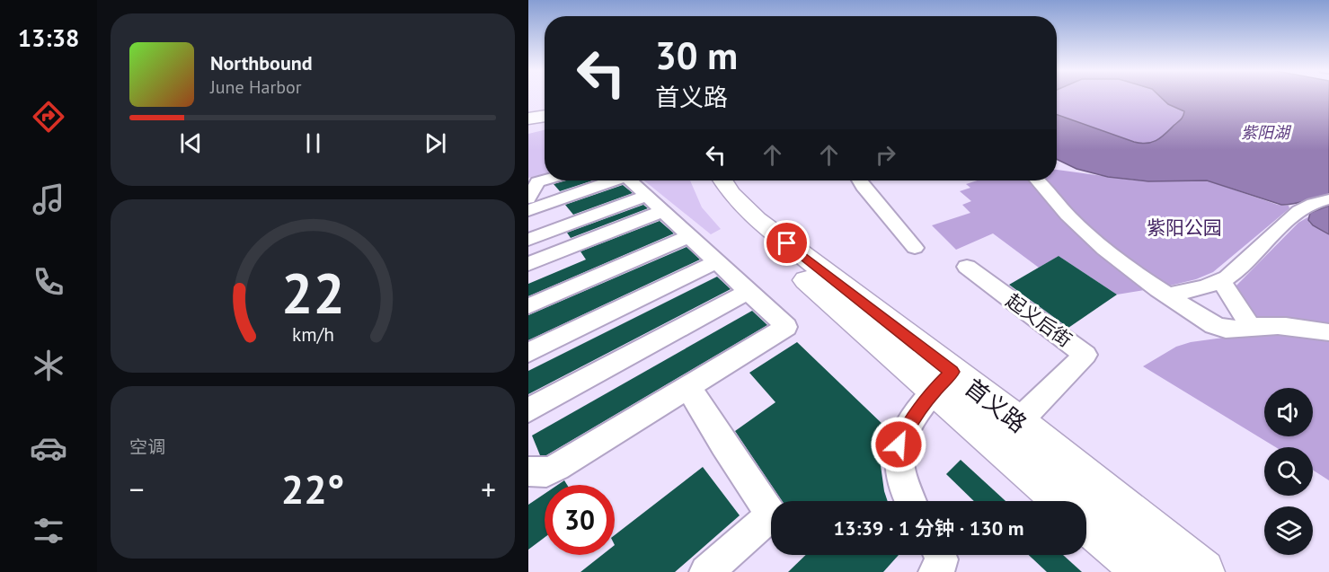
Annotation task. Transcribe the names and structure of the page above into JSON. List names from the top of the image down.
{
  "streets": {
    "main road": ["首义路"],
    "street": ["起义后街"]
  },
  "crossings": [
    ["起义后街", "首义路"]
  ],
  "water": ["紫阳湖"],
  "parks": ["紫阳公园"],
  "page": {
    "tabs": "13:38",
    "turn": ["30 m", "首义路"],
    "song": ["Northbound", "June Harbor"],
    "tile": "空调",
    "heat": ["−", "22°", "+"],
    "limit": "30",
    "trip": "13:39 · 1 分钟 · 130 m",
    "gauge": ["22", "km/h"]
  }
}
